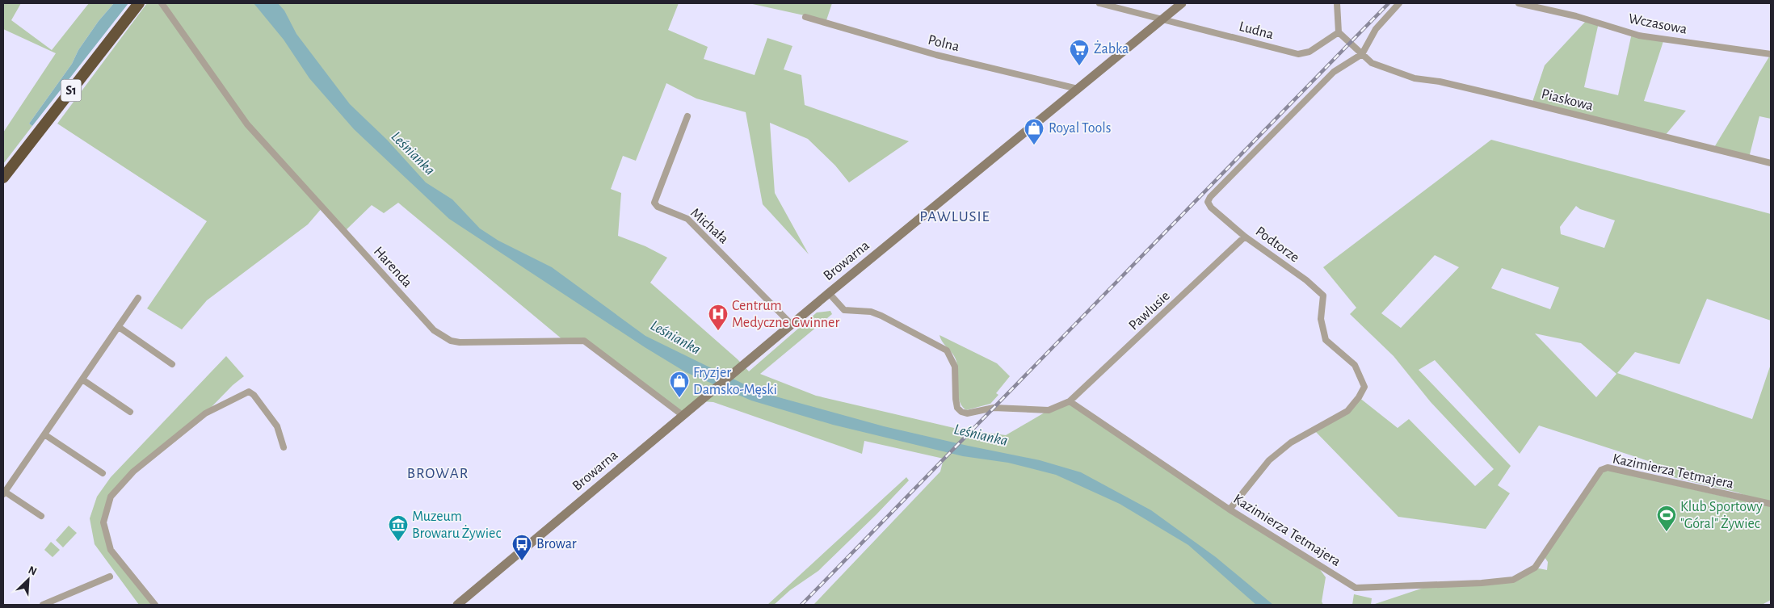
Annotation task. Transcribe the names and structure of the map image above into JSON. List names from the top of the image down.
{
  "streets": {
    "highway": ["S1"],
    "street": [
      "Wczasowa",
      "Ludna",
      "Polna",
      "Piaskowa",
      "Michała",
      "Podtorze",
      "Browarna",
      "Harenda",
      "Pawlusie",
      "Kazimierza Tetmajera"
    ]
  },
  "crossings": [
    ["Ludna", "Browarna"],
    ["Polna", "Browarna"],
    ["Piaskowa", "Podtorze"],
    ["Michała", "Browarna"],
    ["Podtorze", "Pawlusie"],
    ["Podtorze", "Kazimierza Tetmajera"],
    ["Browarna", "Harenda"],
    ["Pawlusie", "Kazimierza Tetmajera"]
  ],
  "districts": ["PAWLUSIE", "BROWAR"],
  "water": ["Leśnianka"],
  "places": {
    "supermarket": ["Żabka"],
    "shop": ["Royal Tools", "Fryzjer Damsko-Męski"],
    "hospital": ["Centrum Medyczne Gwinner"],
    "sports": ["Klub Sportowy \"Góral\" Żywiec"],
    "museum": ["Muzeum Browaru Żywiec"],
    "bus stop": ["Browar"]
  },
  "north": "top right"
}
